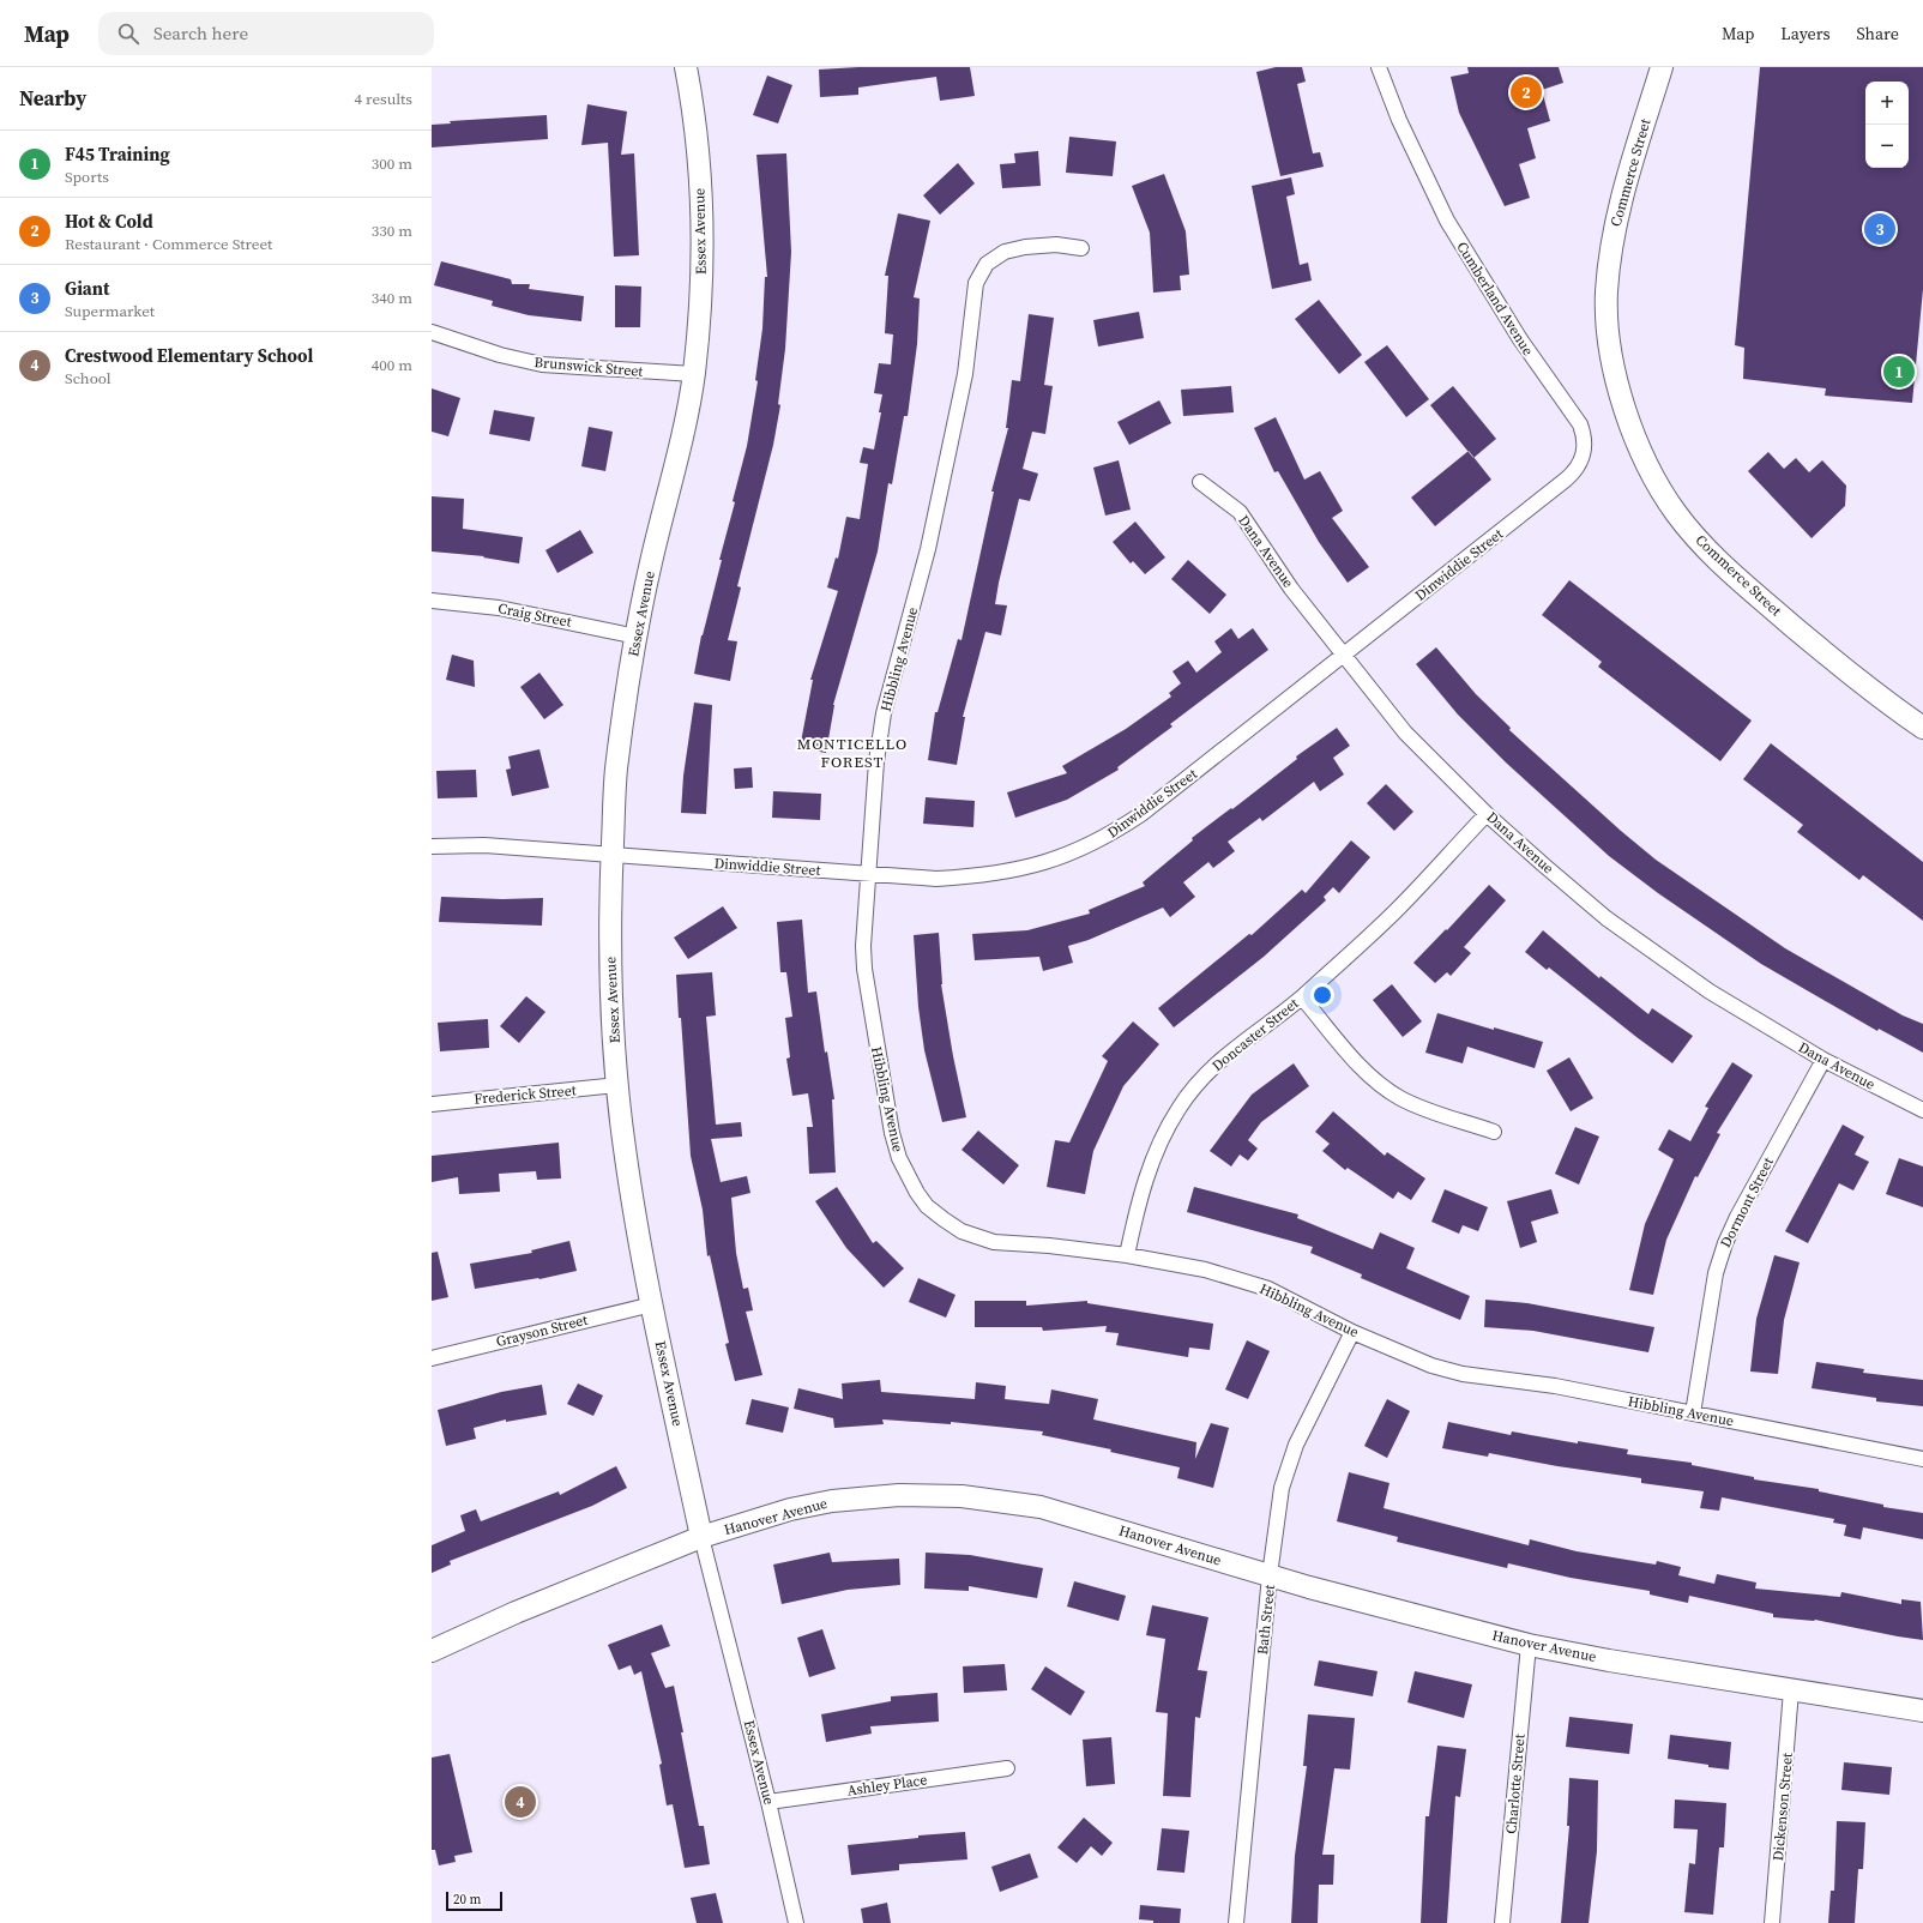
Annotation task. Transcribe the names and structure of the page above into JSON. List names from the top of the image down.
{
  "streets": {
    "street": [
      "Commerce Street",
      "Essex Avenue",
      "Cumberland Avenue",
      "Brunswick Street",
      "Dana Avenue",
      "Dinwiddie Street",
      "Craig Street",
      "Hibbling Avenue",
      "Doncaster Street",
      "Frederick Street",
      "Dormont Street",
      "Grayson Street",
      "Hanover Avenue",
      "Bath Street",
      "Charlotte Street",
      "Ashley Place",
      "Dickenson Street"
    ]
  },
  "crossings": [
    ["Essex Avenue", "Brunswick Street"],
    ["Essex Avenue", "Dinwiddie Street"],
    ["Essex Avenue", "Craig Street"],
    ["Essex Avenue", "Frederick Street"],
    ["Essex Avenue", "Grayson Street"],
    ["Essex Avenue", "Hanover Avenue"],
    ["Essex Avenue", "Ashley Place"],
    ["Cumberland Avenue", "Dinwiddie Street"],
    ["Dana Avenue", "Dinwiddie Street"],
    ["Dana Avenue", "Doncaster Street"],
    ["Dana Avenue", "Dormont Street"],
    ["Dinwiddie Street", "Hibbling Avenue"],
    ["Hibbling Avenue", "Doncaster Street"],
    ["Hibbling Avenue", "Dormont Street"],
    ["Hibbling Avenue", "Bath Street"],
    ["Hanover Avenue", "Bath Street"],
    ["Hanover Avenue", "Charlotte Street"],
    ["Hanover Avenue", "Dickenson Street"]
  ],
  "districts": ["MONTICELLO FOREST"],
  "scale_bar": "20 m",
  "page": {
    "header": "Map",
    "search": "Search here",
    "nav": ["Map", "Layers", "Share"],
    "heading": ["Nearby", "4 results"],
    "pins": [
      "2",
      "3",
      "1",
      "4"
    ],
    "map_buttons": ["+", "−"],
    "list": [
      {
        "mark": "1",
        "name": "F45 Training",
        "note": "Sports",
        "value": "300 m"
      },
      {
        "mark": "2",
        "name": "Hot & Cold",
        "note": "Restaurant · Commerce Street",
        "value": "330 m"
      },
      {
        "mark": "3",
        "name": "Giant",
        "note": "Supermarket",
        "value": "340 m"
      },
      {
        "mark": "4",
        "name": "Crestwood Elementary School",
        "note": "School",
        "value": "400 m"
      }
    ],
    "scale": "20 m"
  }
}
